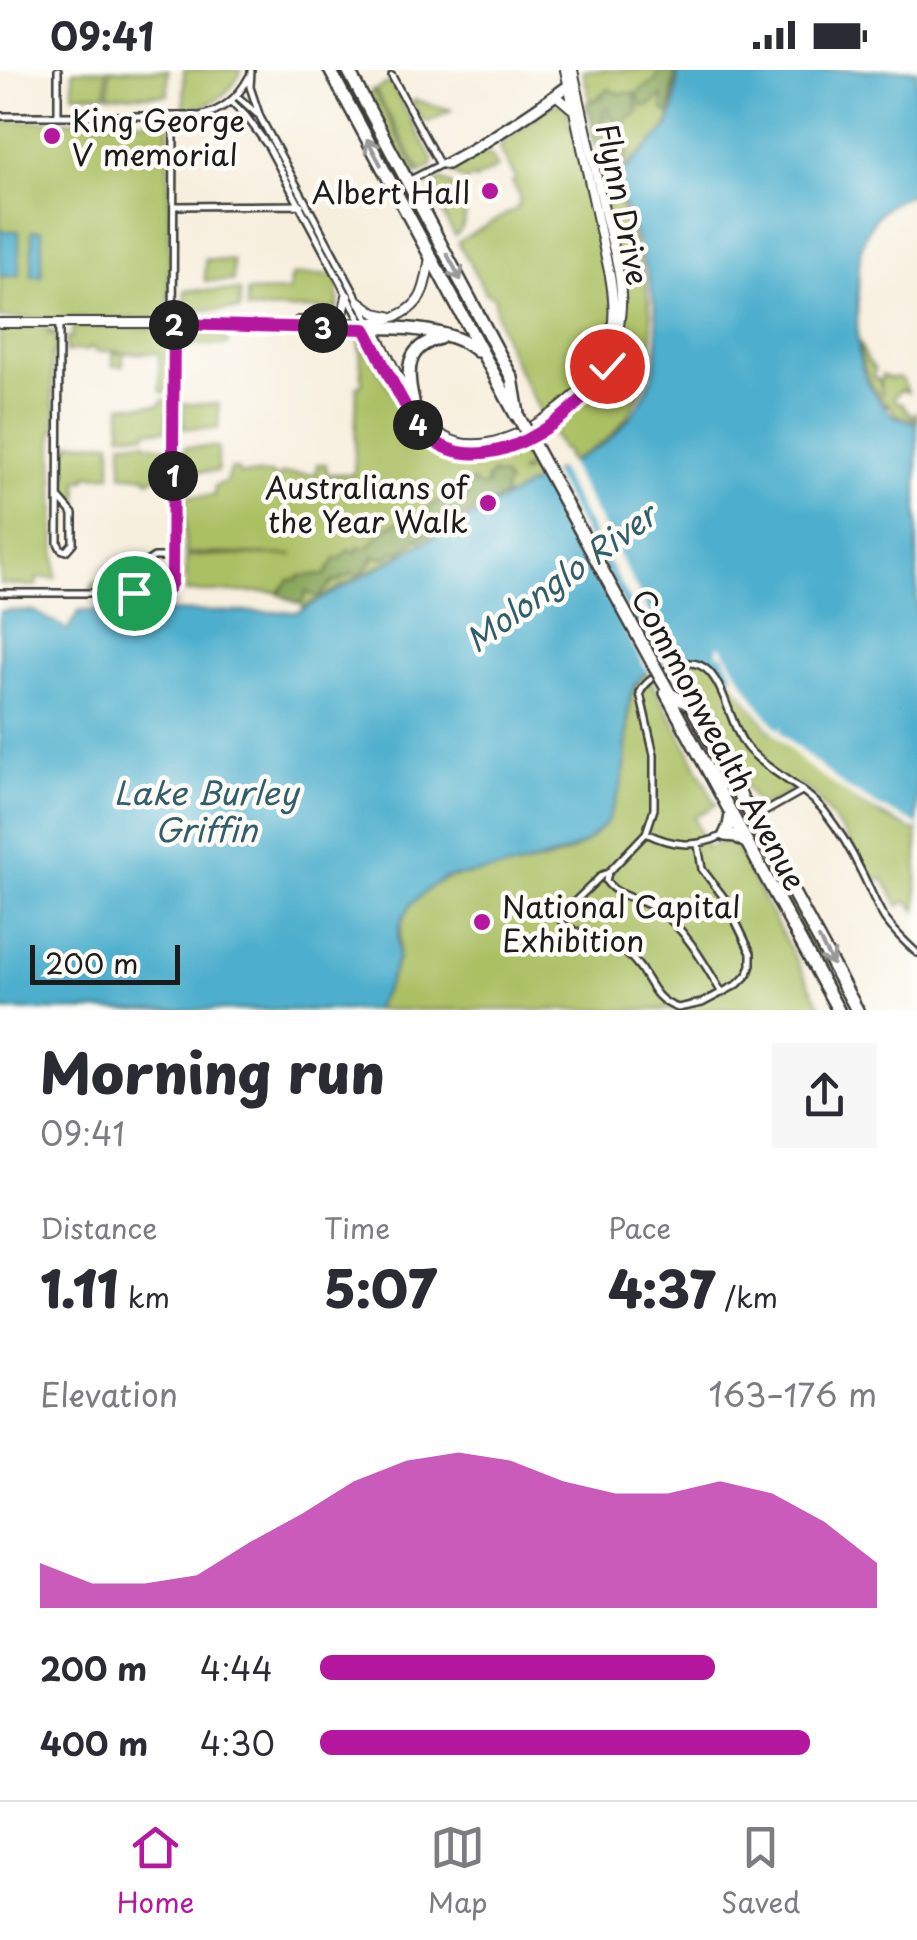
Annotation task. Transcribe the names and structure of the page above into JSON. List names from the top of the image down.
{
  "streets": {
    "highway": ["Commonwealth Avenue"],
    "main road": ["Flynn Drive"]
  },
  "water": ["Molonglo River", "Lake Burley Griffin"],
  "places": [
    "King George V memorial",
    "Albert Hall",
    "Australians of the Year Walk",
    "National Capital Exhibition"
  ],
  "scale_bar": "200 m",
  "page": {
    "status": "09:41",
    "pins": [
      "2",
      "3",
      "4",
      "1"
    ],
    "scale": "200 m",
    "heading": ["Morning run", "09:41"],
    "stats": [
      ["Distance", "1.11 km"],
      ["Time", "5:07"],
      ["Pace", "4:37 /km"]
    ],
    "chart": ["Elevation", "163–176 m"],
    "list": [
      {
        "name": "200 m",
        "note": "4:44"
      },
      {
        "name": "400 m",
        "note": "4:30"
      }
    ],
    "tabs": ["Home", "Map", "Saved"]
  }
}
